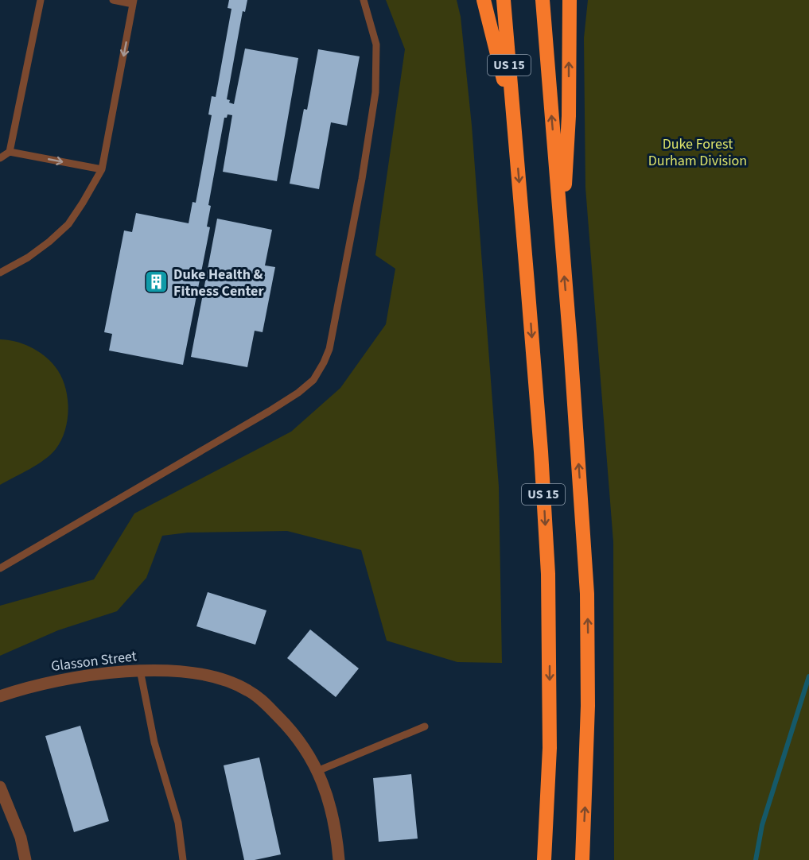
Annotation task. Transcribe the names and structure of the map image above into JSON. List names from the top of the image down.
{
  "streets": {
    "highway": ["US 15"],
    "street": ["Glasson Street"]
  },
  "parks": ["Duke Forest Durham Division"],
  "places": {
    "building": ["Duke Health & Fitness Center"]
  }
}
